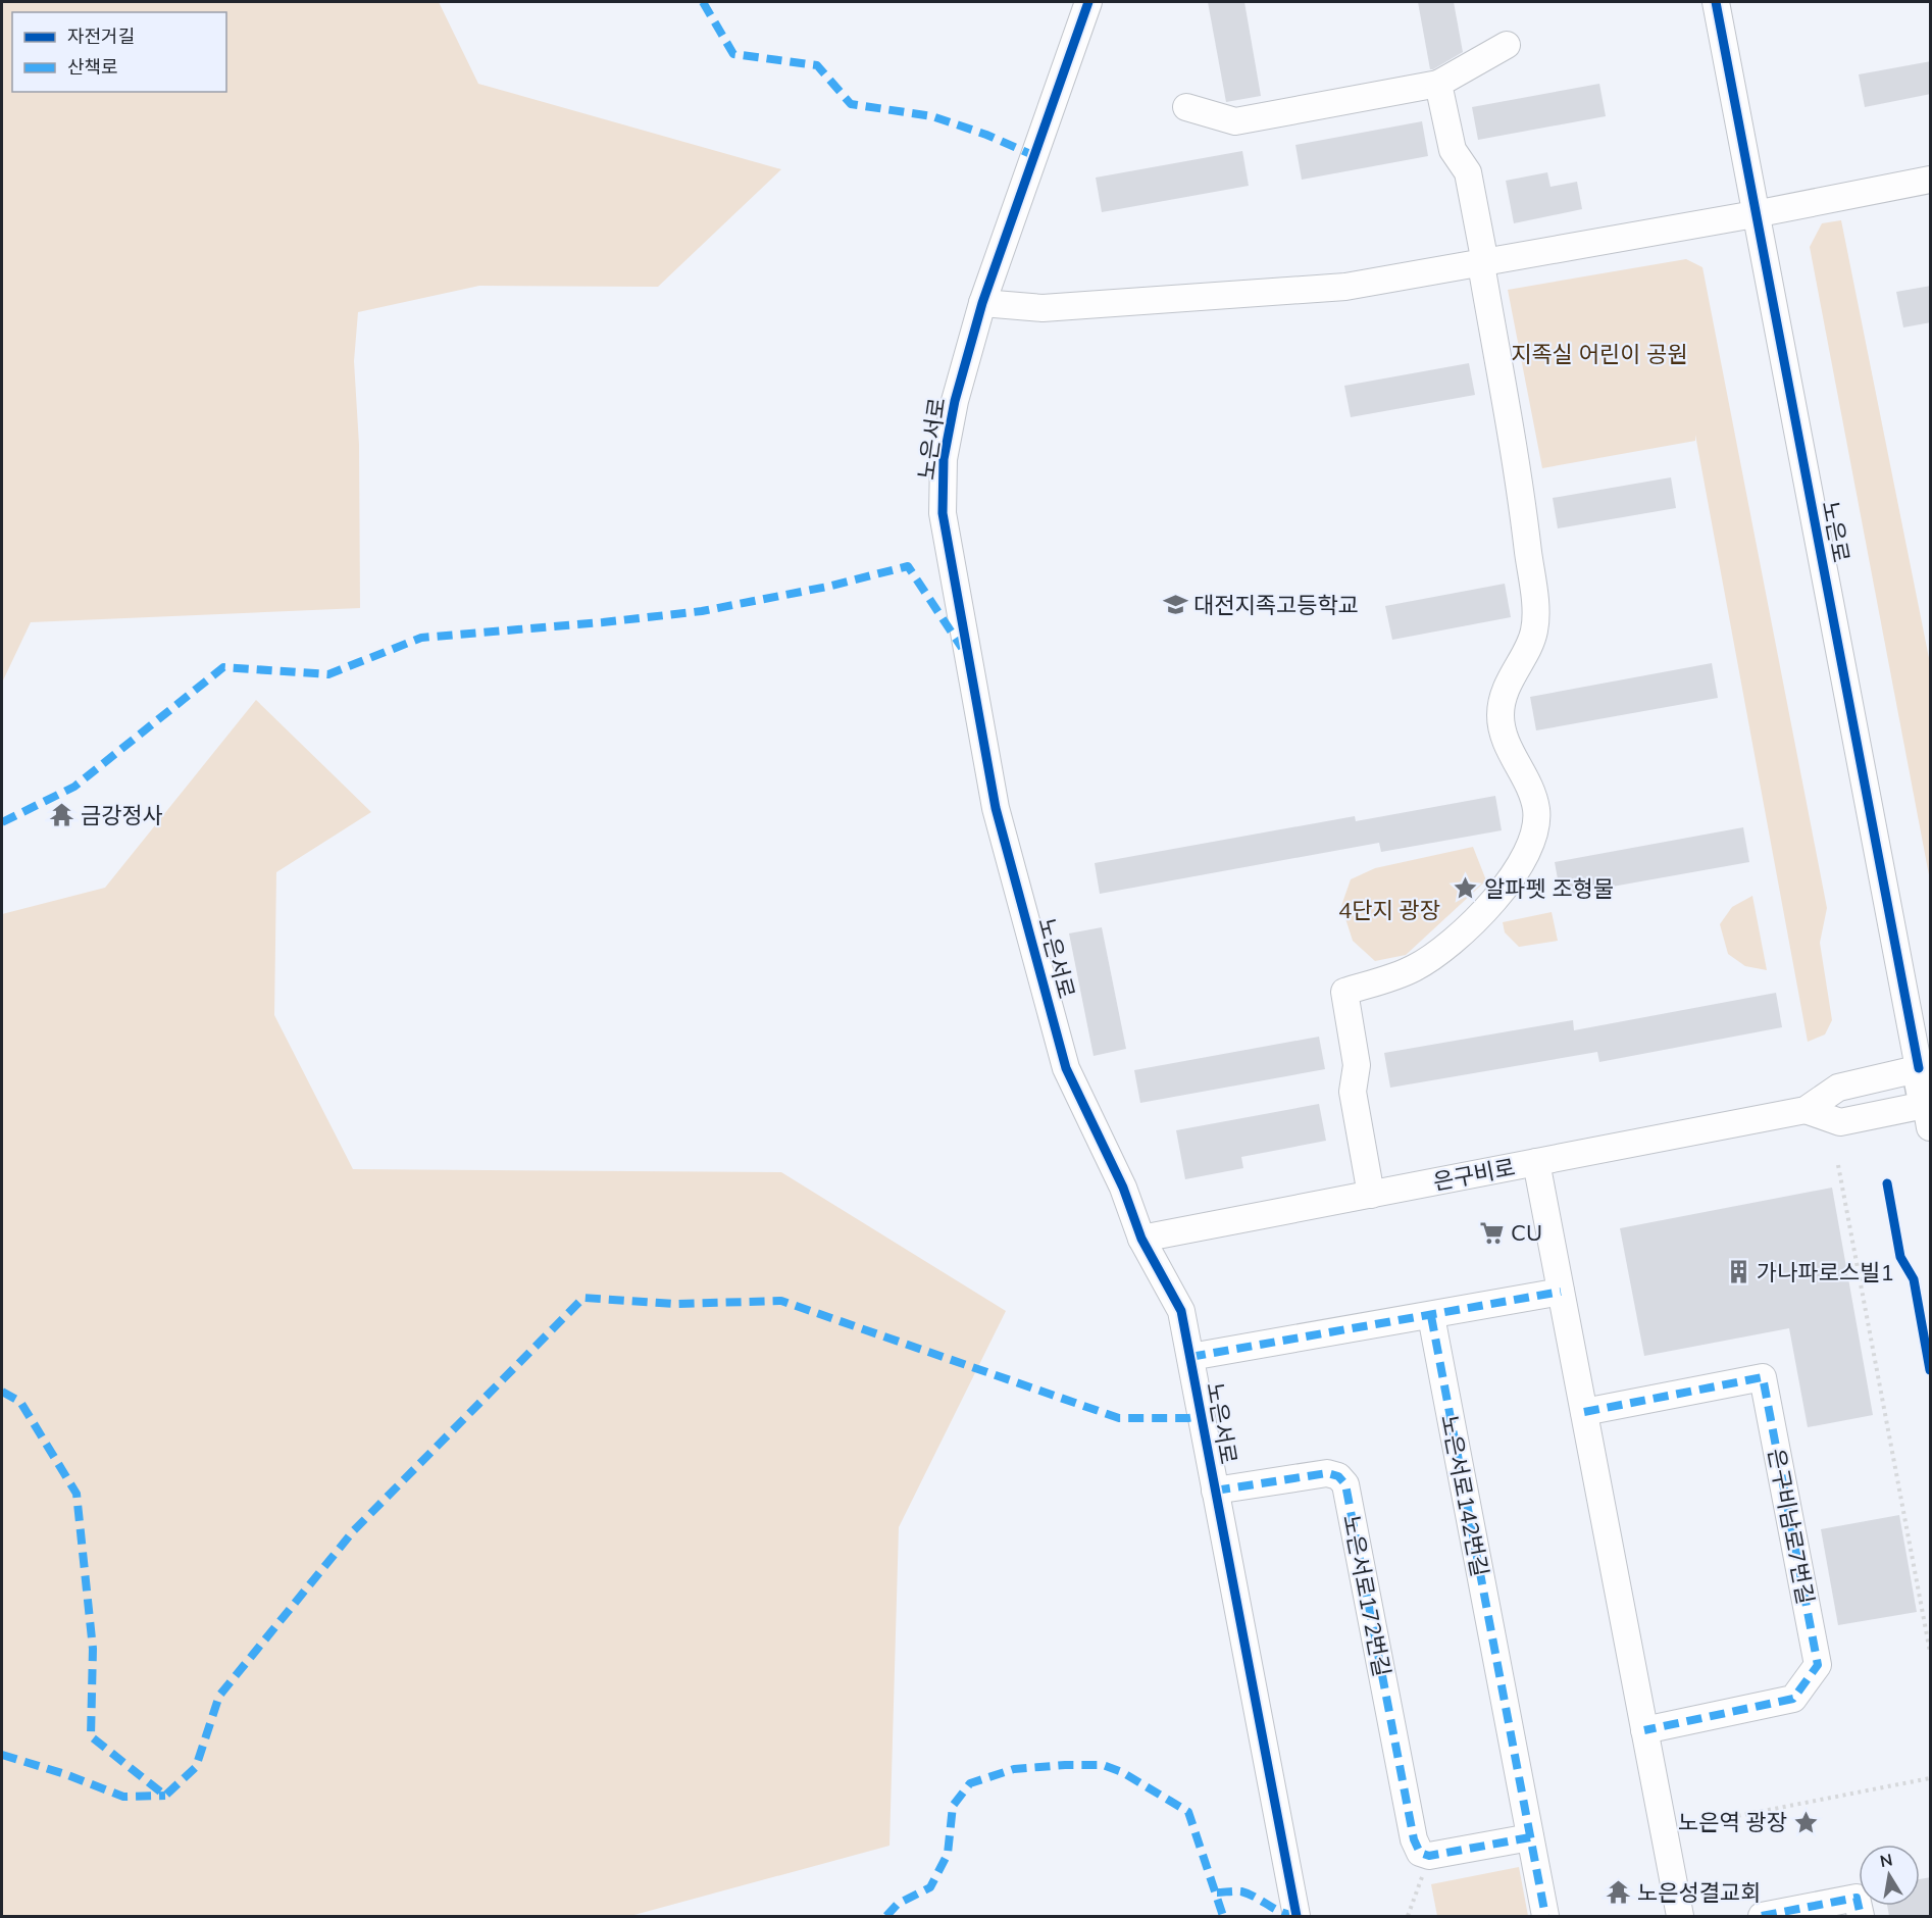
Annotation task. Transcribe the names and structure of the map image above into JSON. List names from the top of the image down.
{
  "streets": {
    "main road": ["노은로"],
    "street": [
      "노은서로",
      "은구비로",
      "노은서로142번길",
      "은구비남로7번길",
      "노은서로172번길"
    ]
  },
  "crossings": [
    ["노은서로", "은구비로"],
    ["노은서로", "노은서로172번길"],
    ["노은로", "은구비로"]
  ],
  "parks": ["지족실 어린이 공원", "4단지 광장"],
  "places": {
    "school or university": ["대전지족고등학교"],
    "temple": ["금강정사", "노은성결교회"],
    "place": ["알파펫 조형물", "노은역 광장"],
    "supermarket": ["CU"],
    "building": ["가나파로스빌1"]
  },
  "legend": ["자전거길", "산책로"],
  "north": "top"
}
